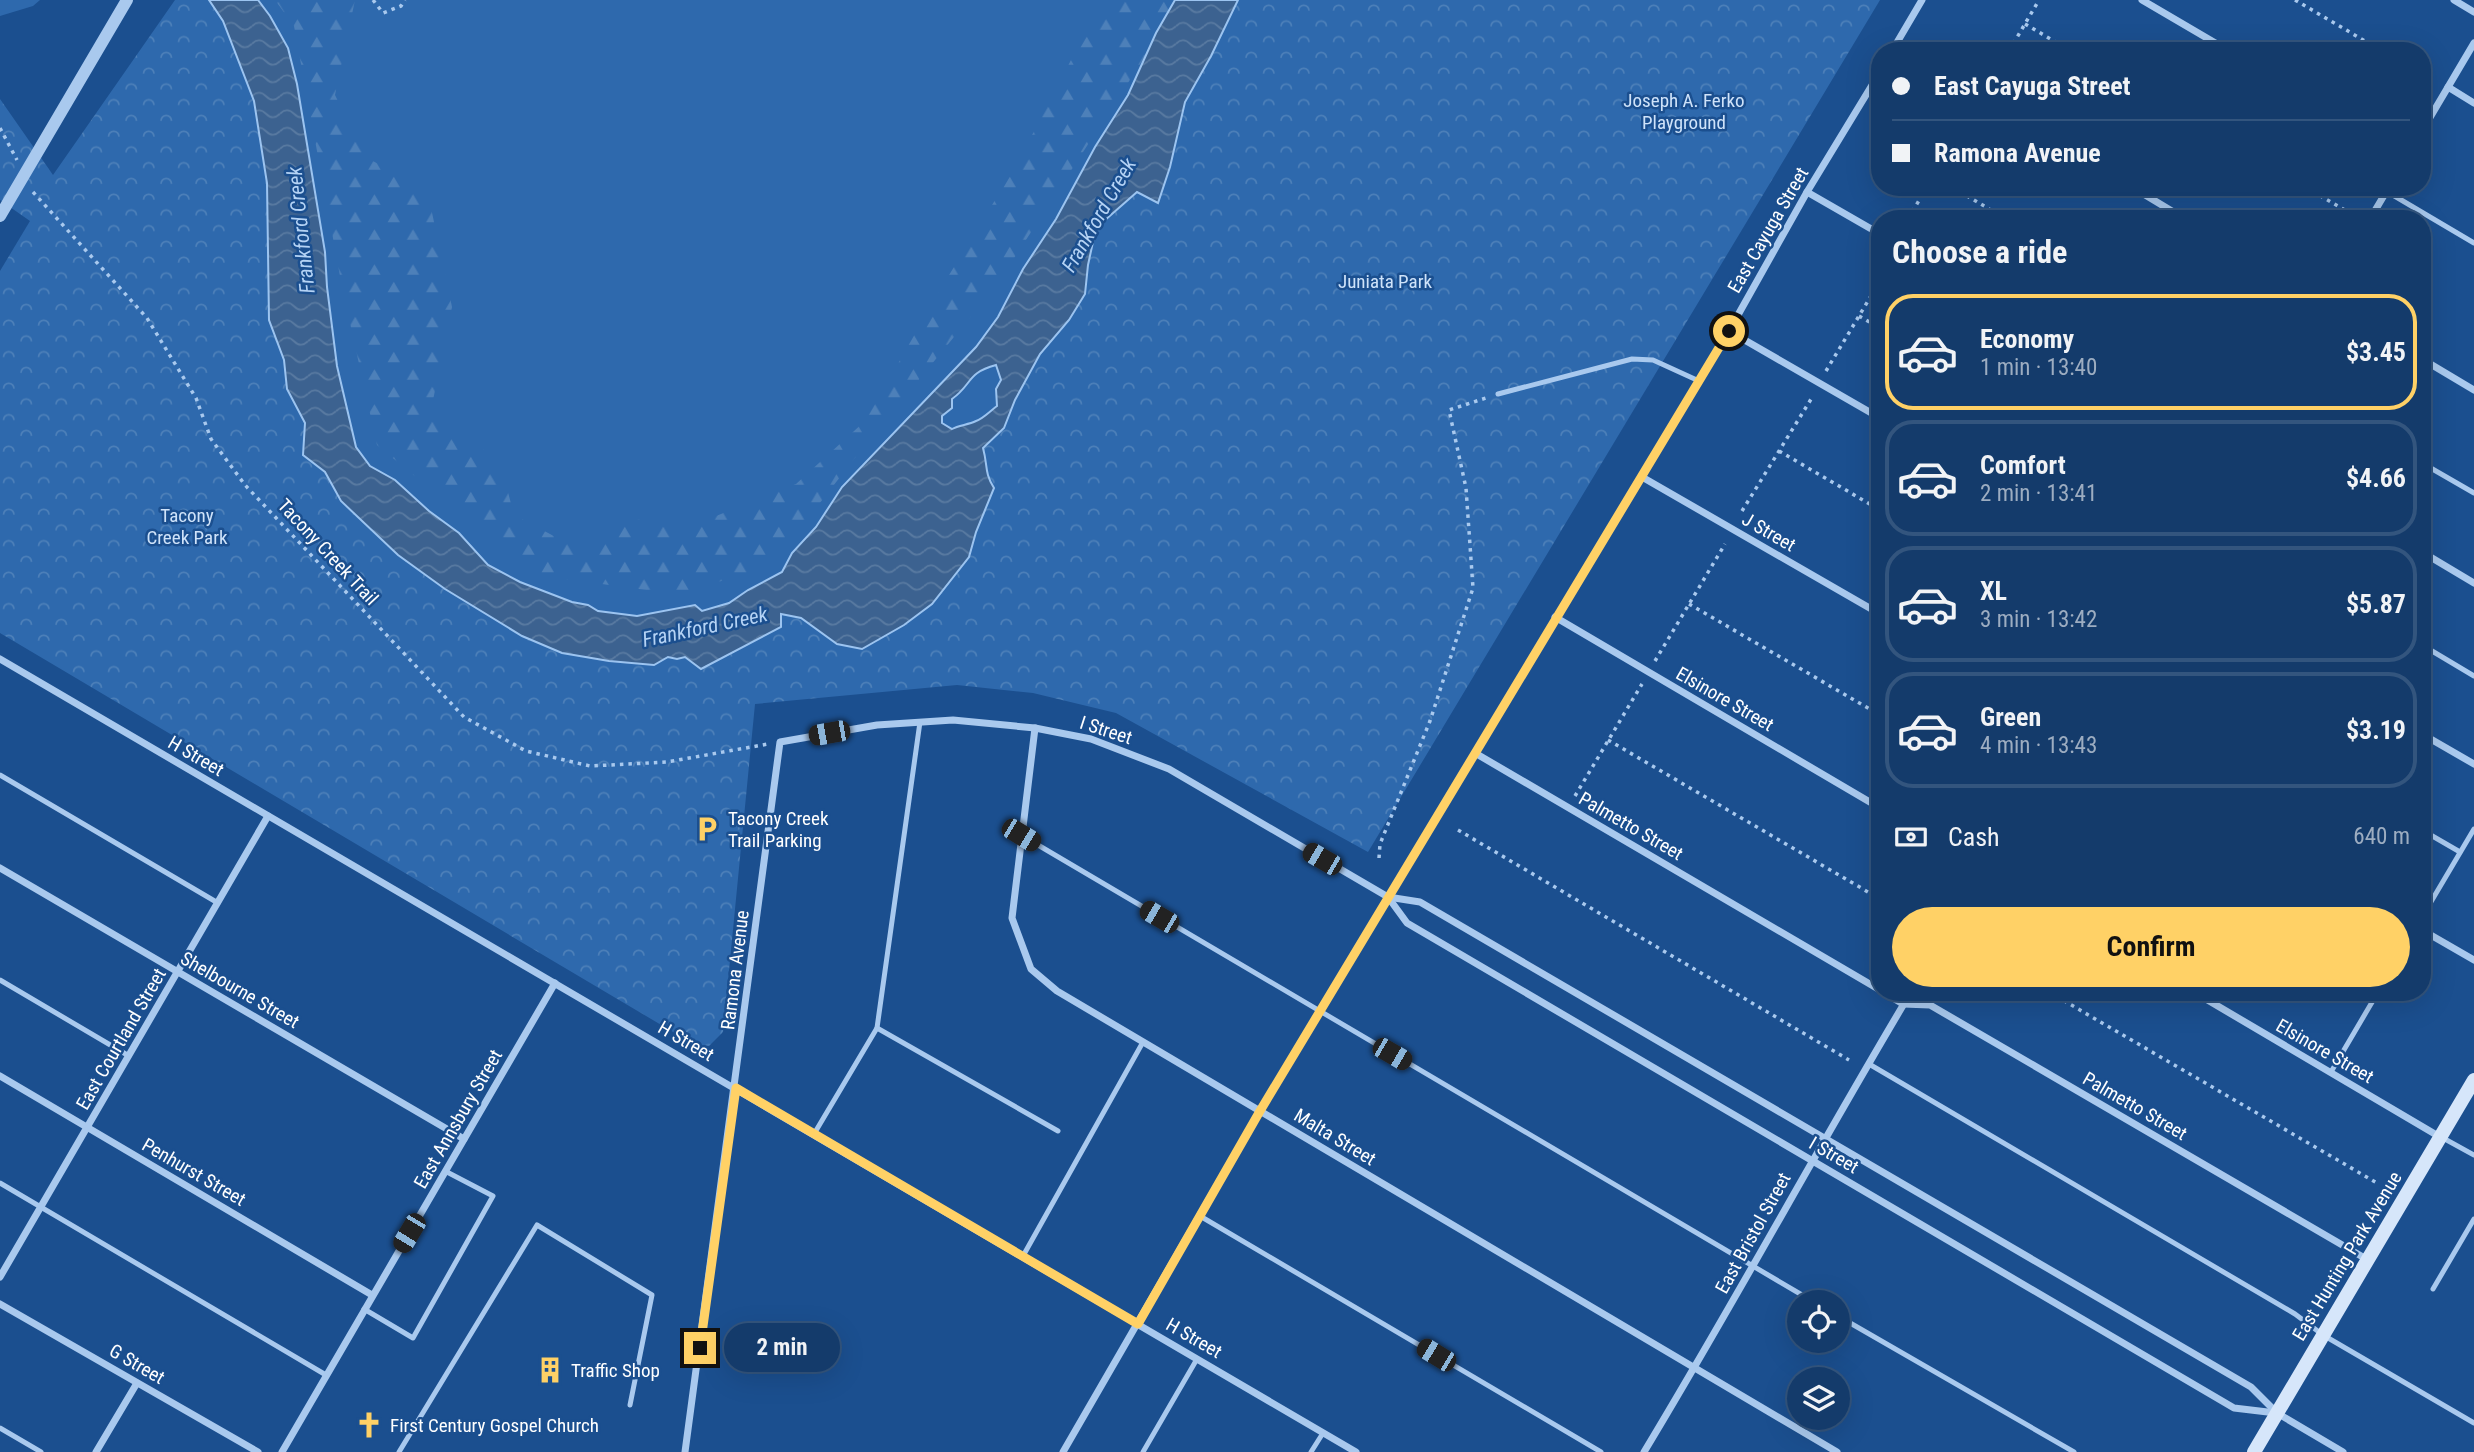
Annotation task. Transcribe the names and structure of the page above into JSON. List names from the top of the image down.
{
  "streets": {
    "main road": ["East Hunting Park Avenue"],
    "street": [
      "East Cayuga Street",
      "J Street",
      "Elsinore Street",
      "I Street",
      "H Street",
      "Palmetto Street",
      "Ramona Avenue",
      "Shelbourne Street",
      "East Courtland Street",
      "East Annsbury Street",
      "Malta Street",
      "Penhurst Street",
      "East Bristol Street",
      "G Street"
    ],
    "path": ["Tacony Creek Trail"]
  },
  "crossings": [
    ["East Cayuga Street", "J Street"],
    ["East Cayuga Street", "Elsinore Street"],
    ["East Cayuga Street", "I Street"],
    ["East Cayuga Street", "H Street"],
    ["East Cayuga Street", "Palmetto Street"],
    ["East Cayuga Street", "Malta Street"],
    ["Tacony Creek Trail", "I Street"],
    ["Tacony Creek Trail", "Ramona Avenue"],
    ["Elsinore Street", "East Hunting Park Avenue"],
    ["I Street", "Ramona Avenue"],
    ["I Street", "Malta Street"],
    ["I Street", "East Bristol Street"],
    ["I Street", "East Hunting Park Avenue"],
    ["H Street", "Ramona Avenue"],
    ["H Street", "East Courtland Street"],
    ["H Street", "East Annsbury Street"],
    ["Palmetto Street", "East Bristol Street"],
    ["Palmetto Street", "East Hunting Park Avenue"],
    ["Shelbourne Street", "East Courtland Street"],
    ["Shelbourne Street", "East Annsbury Street"],
    ["East Courtland Street", "Penhurst Street"],
    ["East Annsbury Street", "Penhurst Street"],
    ["Malta Street", "East Bristol Street"]
  ],
  "water": ["Frankford Creek"],
  "parks": ["Joseph A. Ferko Playground", "Juniata Park", "Tacony Creek Park"],
  "places": {
    "parking": ["Tacony Creek Trail Parking"],
    "building": ["Traffic Shop"],
    "church": ["First Century Gospel Church"]
  },
  "page": {
    "banner": ["East Cayuga Street", "Ramona Avenue"],
    "heading": "Choose a ride",
    "list": [
      {
        "name": "Economy",
        "note": "1 min · 13:40",
        "value": "$3.45"
      },
      {
        "name": "Comfort",
        "note": "2 min · 13:41",
        "value": "$4.66"
      },
      {
        "name": "XL",
        "note": "3 min · 13:42",
        "value": "$5.87"
      },
      {
        "name": "Green",
        "note": "4 min · 13:43",
        "value": "$3.19"
      }
    ],
    "pay": ["Cash", "640 m"],
    "buttons": "Confirm",
    "bubble": "2 min"
  }
}
